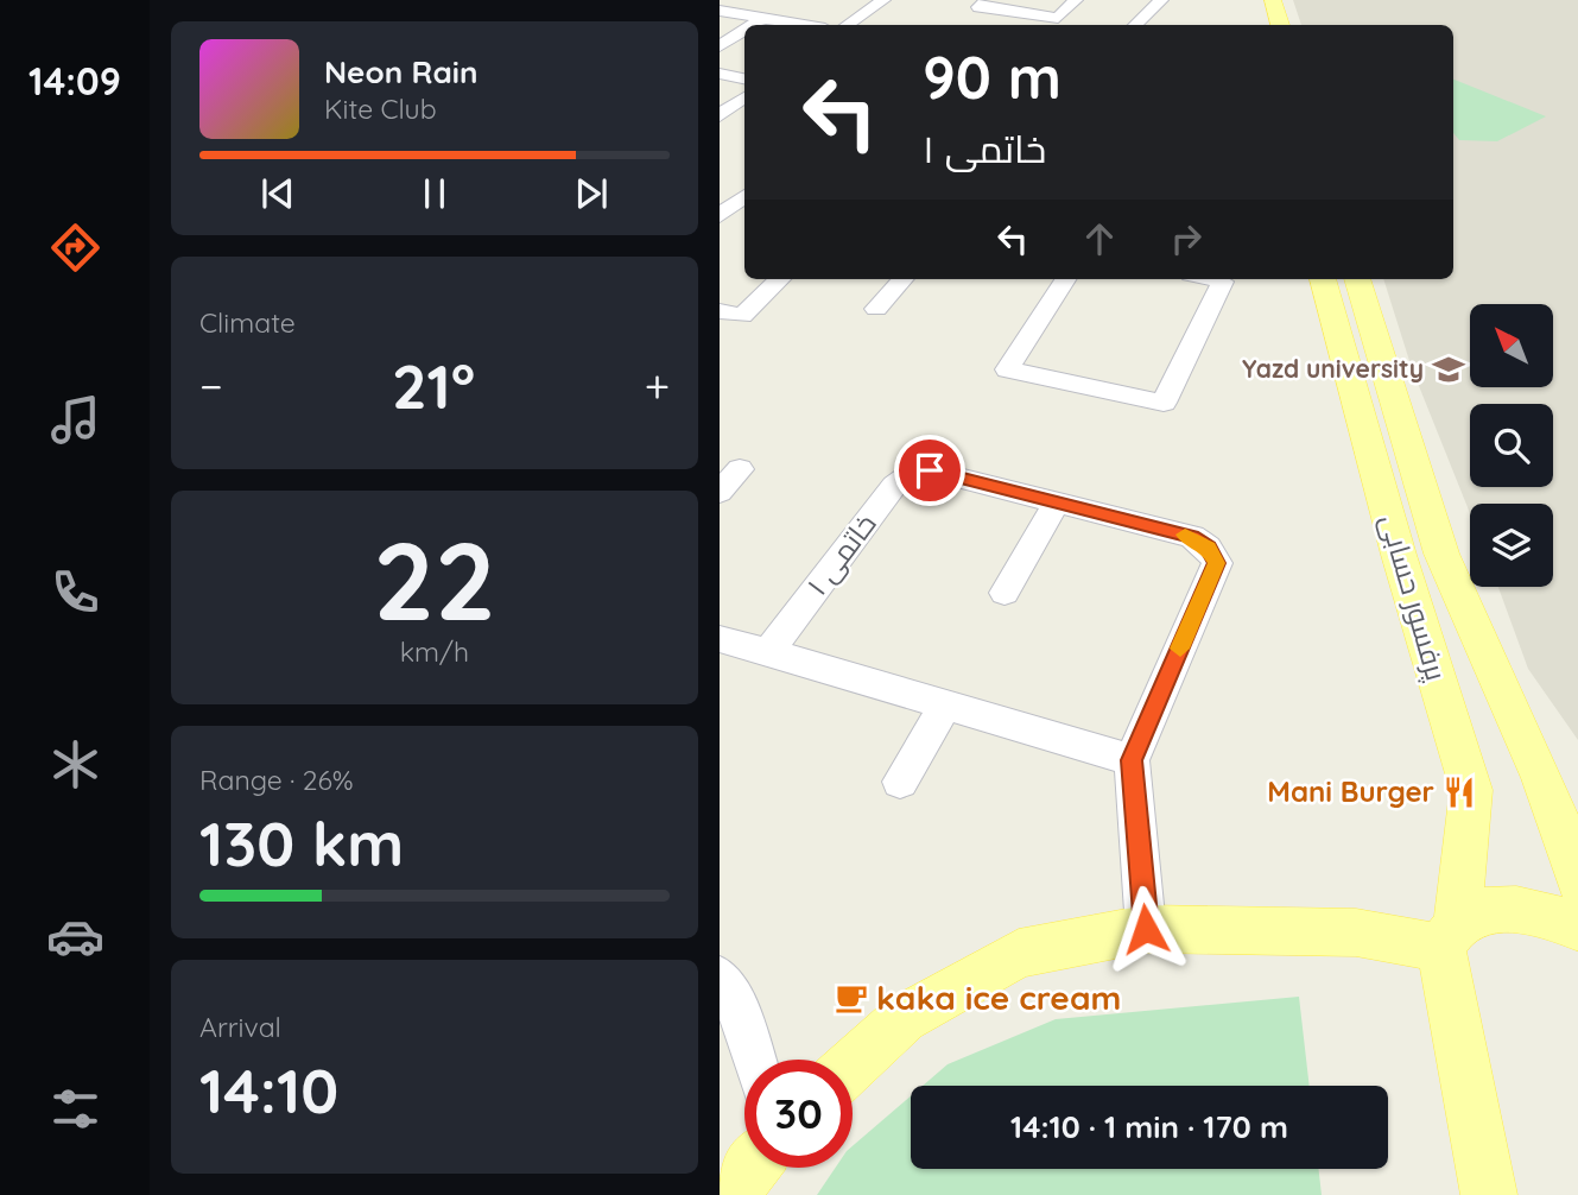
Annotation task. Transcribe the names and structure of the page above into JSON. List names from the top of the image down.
{
  "streets": {
    "main road": ["پرفسور حسابی"],
    "street": ["خاتمی ۱"]
  },
  "places": {
    "school or university": ["Yazd university"],
    "restaurant": ["Mani Burger"],
    "cafe": ["kaka ice cream"]
  },
  "north": "top left",
  "page": {
    "tabs": "14:09",
    "turn": ["90 m", "خاتمی ۱"],
    "song": ["Neon Rain", "Kite Club"],
    "tile": [
      "Climate",
      ["22", "km/h"],
      ["Range · 26%", "130 km"],
      ["Arrival", "14:10"]
    ],
    "heat": ["−", "21°", "+"],
    "limit": "30",
    "trip": "14:10 · 1 min · 170 m"
  }
}
